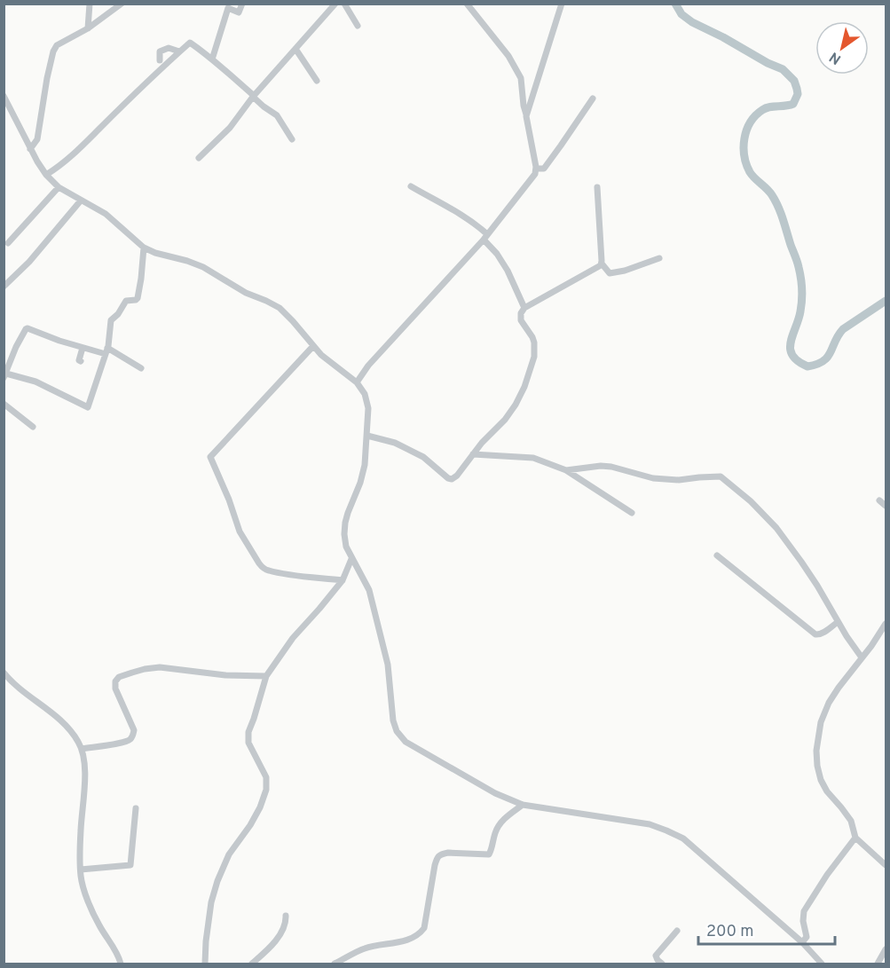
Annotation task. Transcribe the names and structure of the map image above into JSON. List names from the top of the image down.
{
  "scale_bar": "200 m",
  "north": "bottom left"
}
